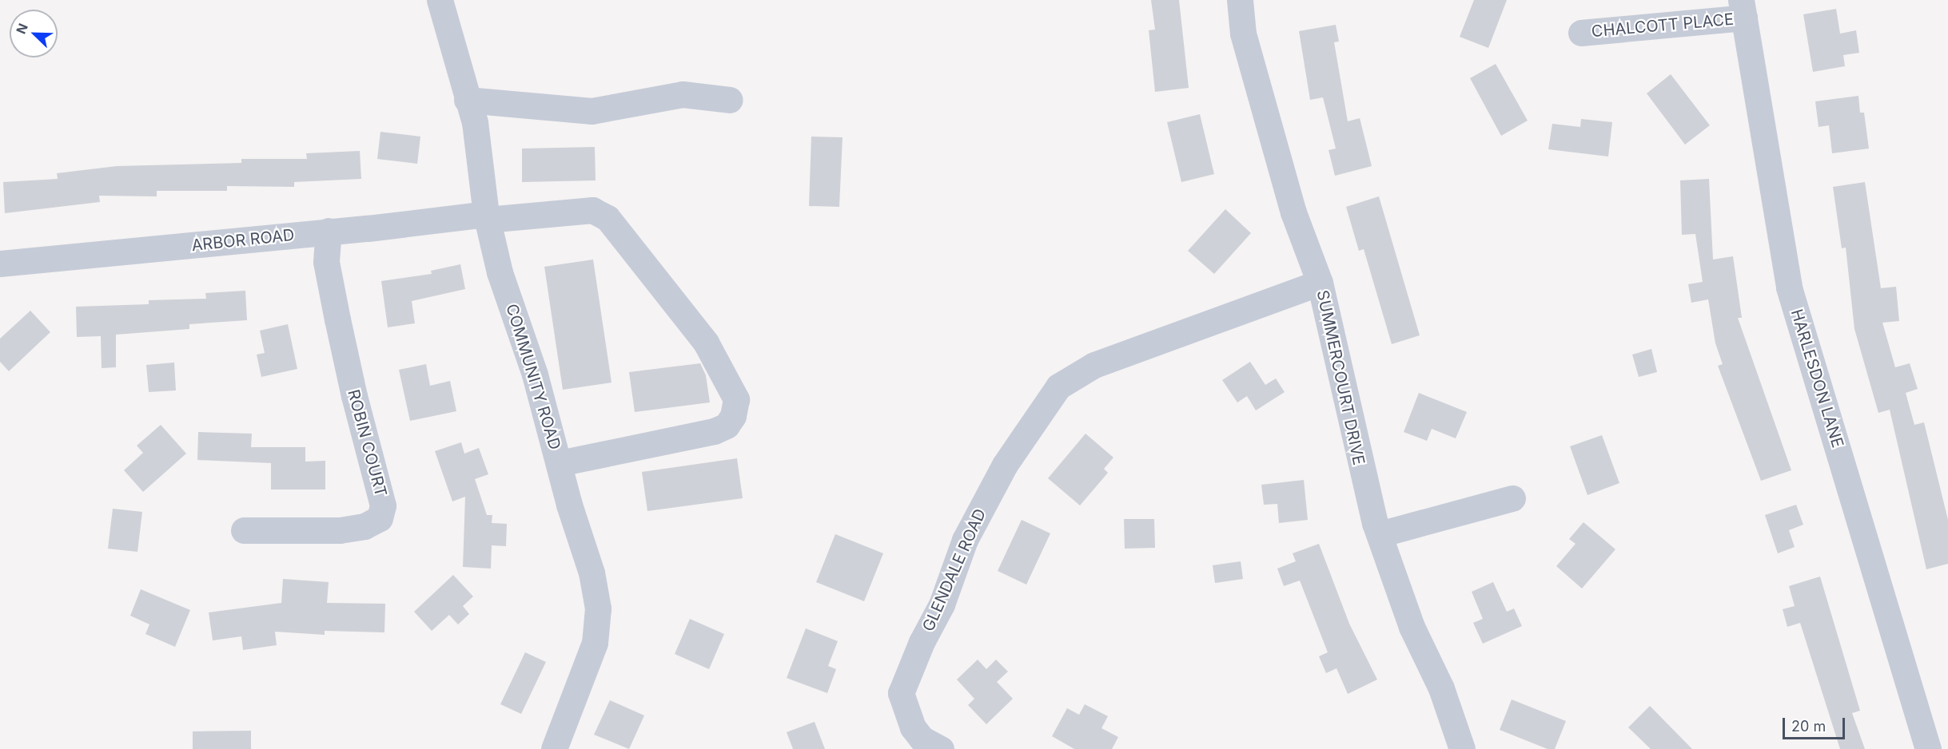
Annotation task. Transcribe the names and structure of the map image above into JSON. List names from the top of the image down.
{
  "streets": {
    "street": [
      "CHALCOTT PLACE",
      "ARBOR ROAD",
      "COMMUNITY ROAD",
      "SUMMERCOURT DRIVE",
      "HARLESDON LANE",
      "ROBIN COURT",
      "GLENDALE ROAD"
    ]
  },
  "crossings": [
    ["CHALCOTT PLACE", "HARLESDON LANE"],
    ["ARBOR ROAD", "COMMUNITY ROAD"],
    ["ARBOR ROAD", "ROBIN COURT"],
    ["SUMMERCOURT DRIVE", "GLENDALE ROAD"]
  ],
  "scale_bar": "20 m",
  "north": "top left"
}
